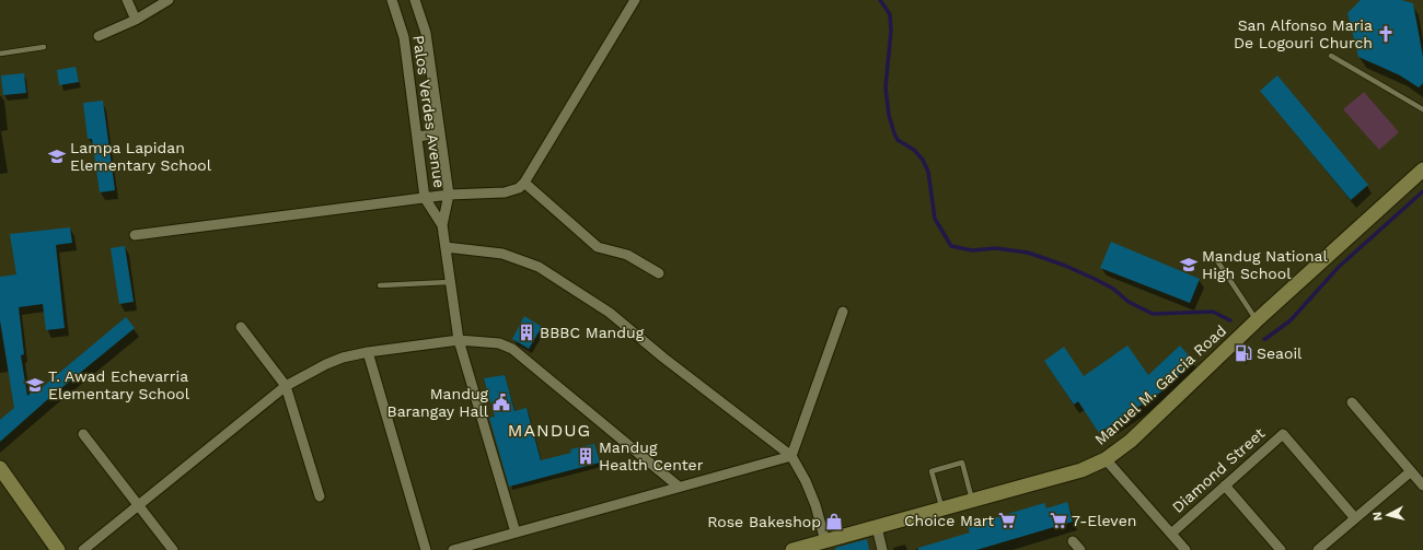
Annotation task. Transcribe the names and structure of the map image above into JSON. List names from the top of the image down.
{
  "streets": {
    "main road": ["Manuel M. Garcia Road"],
    "street": ["Palos Verdes Avenue", "Diamond Street"]
  },
  "districts": ["MANDUG"],
  "places": {
    "church": ["San Alfonso Maria De Logouri Church"],
    "school or university": ["Lampa Lapidan Elementary School", "Mandug National High School", "T. Awad Echevarria Elementary School"],
    "building": ["BBBC Mandug", "Mandug Health Center"],
    "fuel station": ["Seaoil"],
    "public building": ["Mandug Barangay Hall"],
    "supermarket": ["Choice Mart", "7-Eleven"],
    "shop": ["Rose Bakeshop"]
  },
  "north": "left"
}
